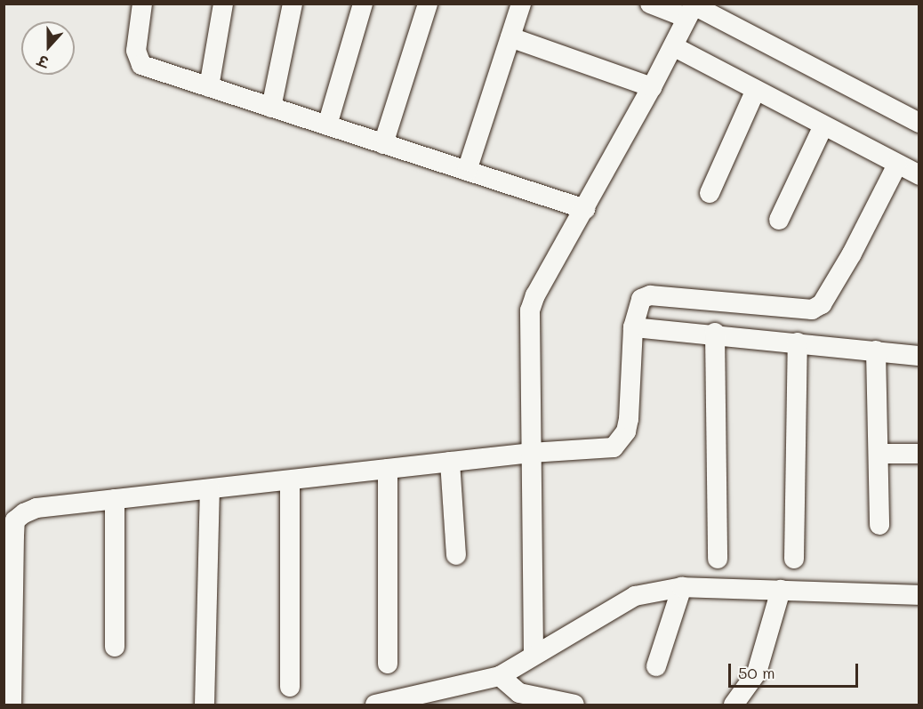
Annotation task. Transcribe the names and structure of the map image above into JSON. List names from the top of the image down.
{
  "scale_bar": "50 m",
  "north": "bottom"
}
